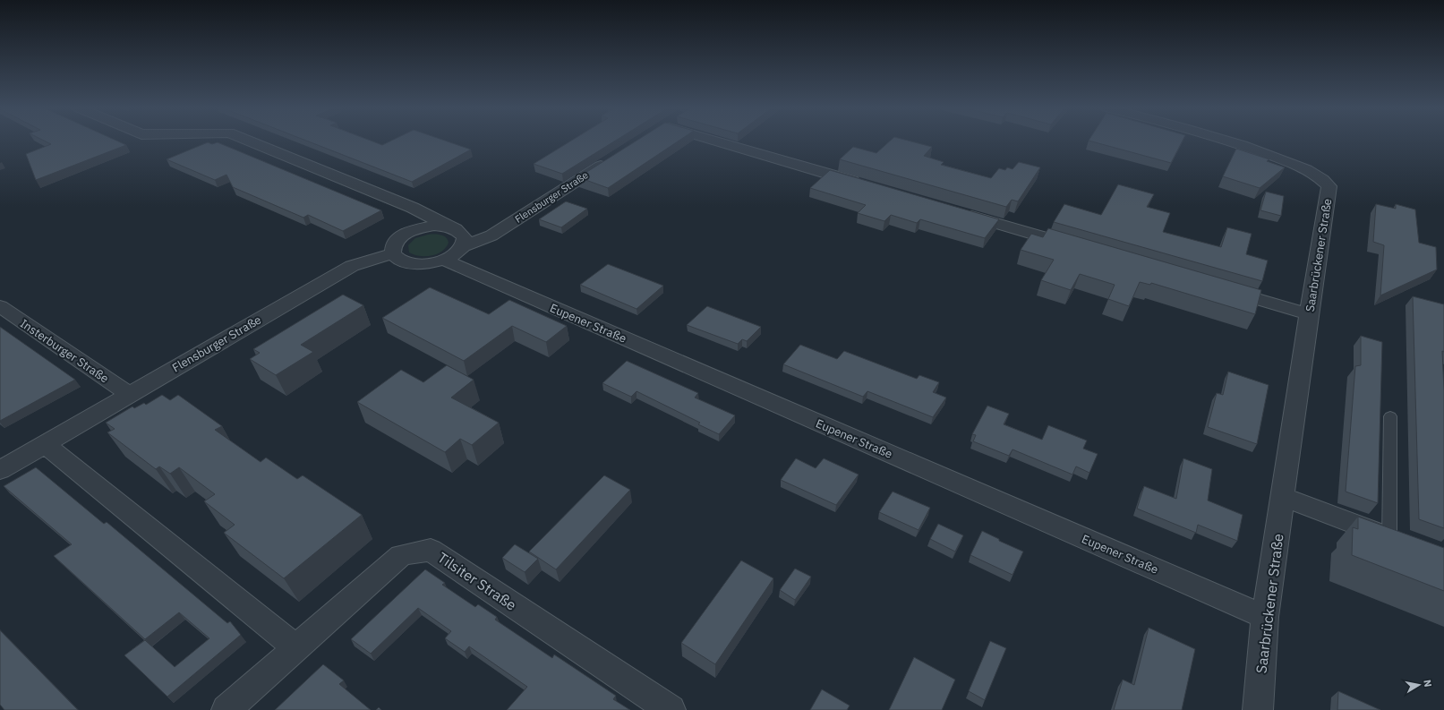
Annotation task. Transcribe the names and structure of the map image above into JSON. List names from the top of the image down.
{
  "streets": {
    "street": [
      "Flensburger Straße",
      "Saarbrückener Straße",
      "Eupener Straße",
      "Insterburger Straße",
      "Tilsiter Straße"
    ]
  },
  "crossings": [
    ["Flensburger Straße", "Eupener Straße"],
    ["Flensburger Straße", "Insterburger Straße"],
    ["Saarbrückener Straße", "Eupener Straße"]
  ],
  "north": "right"
}
